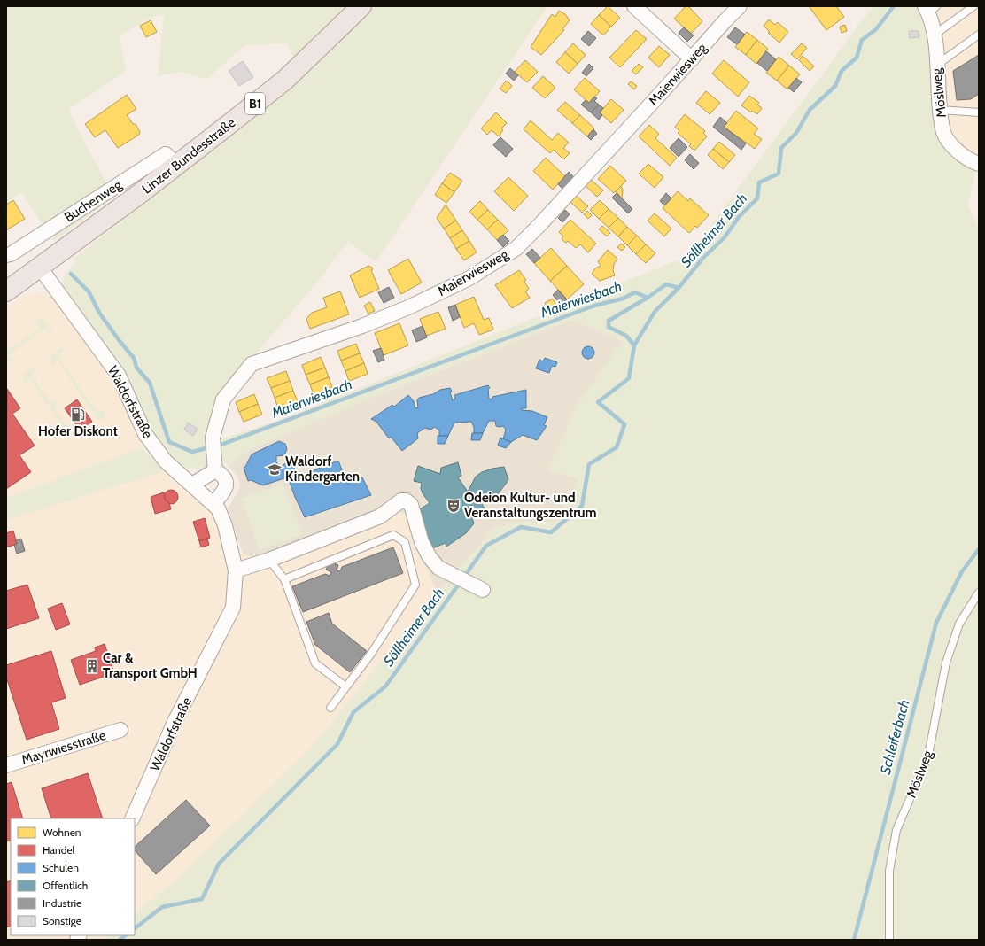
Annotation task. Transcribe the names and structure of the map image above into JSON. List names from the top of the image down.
{
  "streets": {
    "main road": ["B1", "Linzer Bundesstraße"],
    "street": [
      "Maierwiesweg",
      "Möslweg",
      "Buchenweg",
      "Waldorfstraße",
      "Mayrwiesstraße"
    ]
  },
  "crossings": [
    ["B1", "Linzer Bundesstraße"],
    ["B1", "Waldorfstraße"],
    ["Linzer Bundesstraße", "Buchenweg"],
    ["Linzer Bundesstraße", "Waldorfstraße"]
  ],
  "water": ["Söllheimer Bach", "Maierwiesbach", "Schleiferbach"],
  "places": {
    "fuel station": ["Hofer Diskont"],
    "school or university": ["Waldorf Kindergarten"],
    "theatre": ["Odeion Kultur- und Veranstaltungszentrum"],
    "building": ["Car & Transport GmbH"]
  },
  "legend": [
    "Wohnen",
    "Handel",
    "Schulen",
    "Öffentlich",
    "Industrie",
    "Sonstige"
  ]
}
